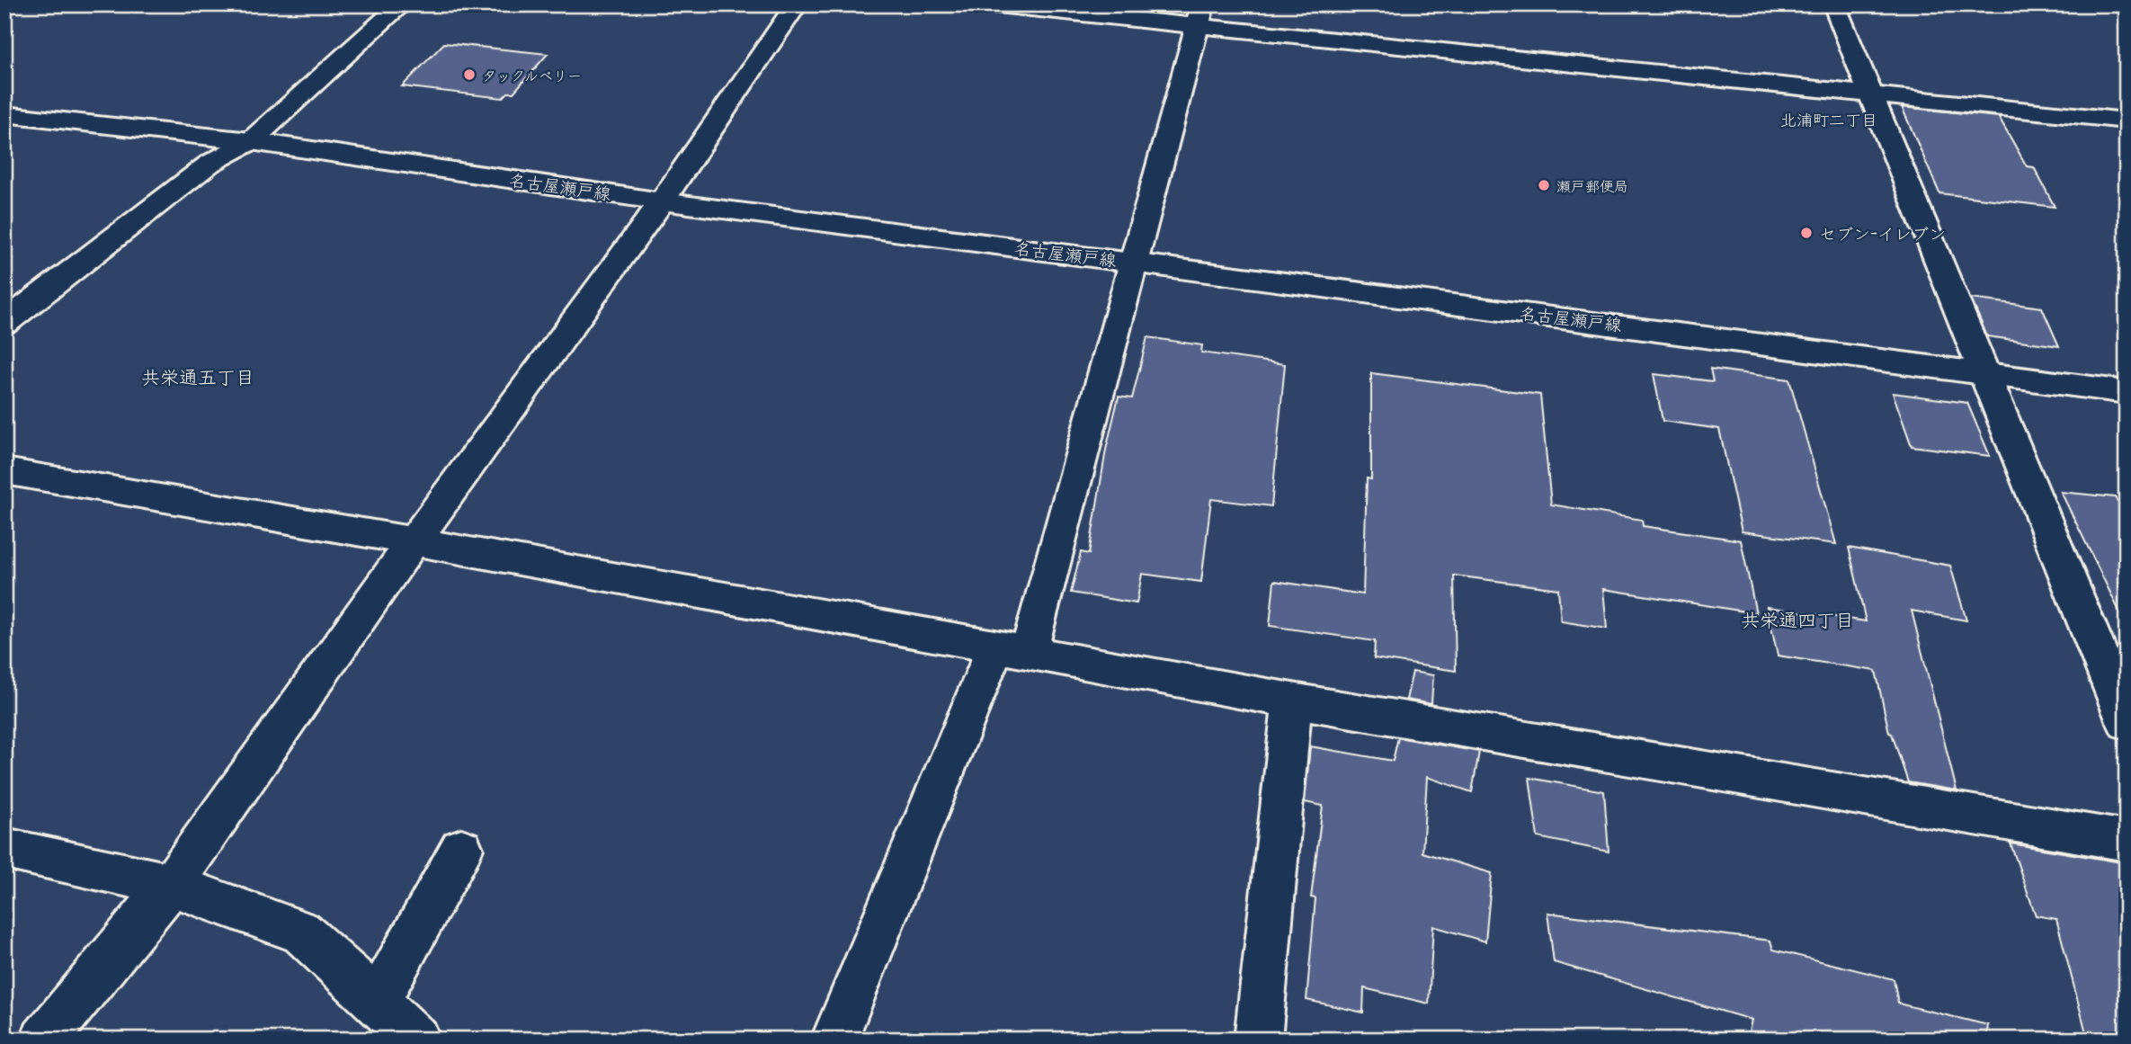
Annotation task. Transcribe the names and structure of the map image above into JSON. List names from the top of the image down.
{
  "streets": {
    "street": ["名古屋瀬戸線"]
  },
  "districts": ["北浦町二丁目", "共栄通五丁目", "共栄通四丁目"],
  "places": ["タックルベリー", "瀬戸郵便局", "セブン-イレブン"]
}
